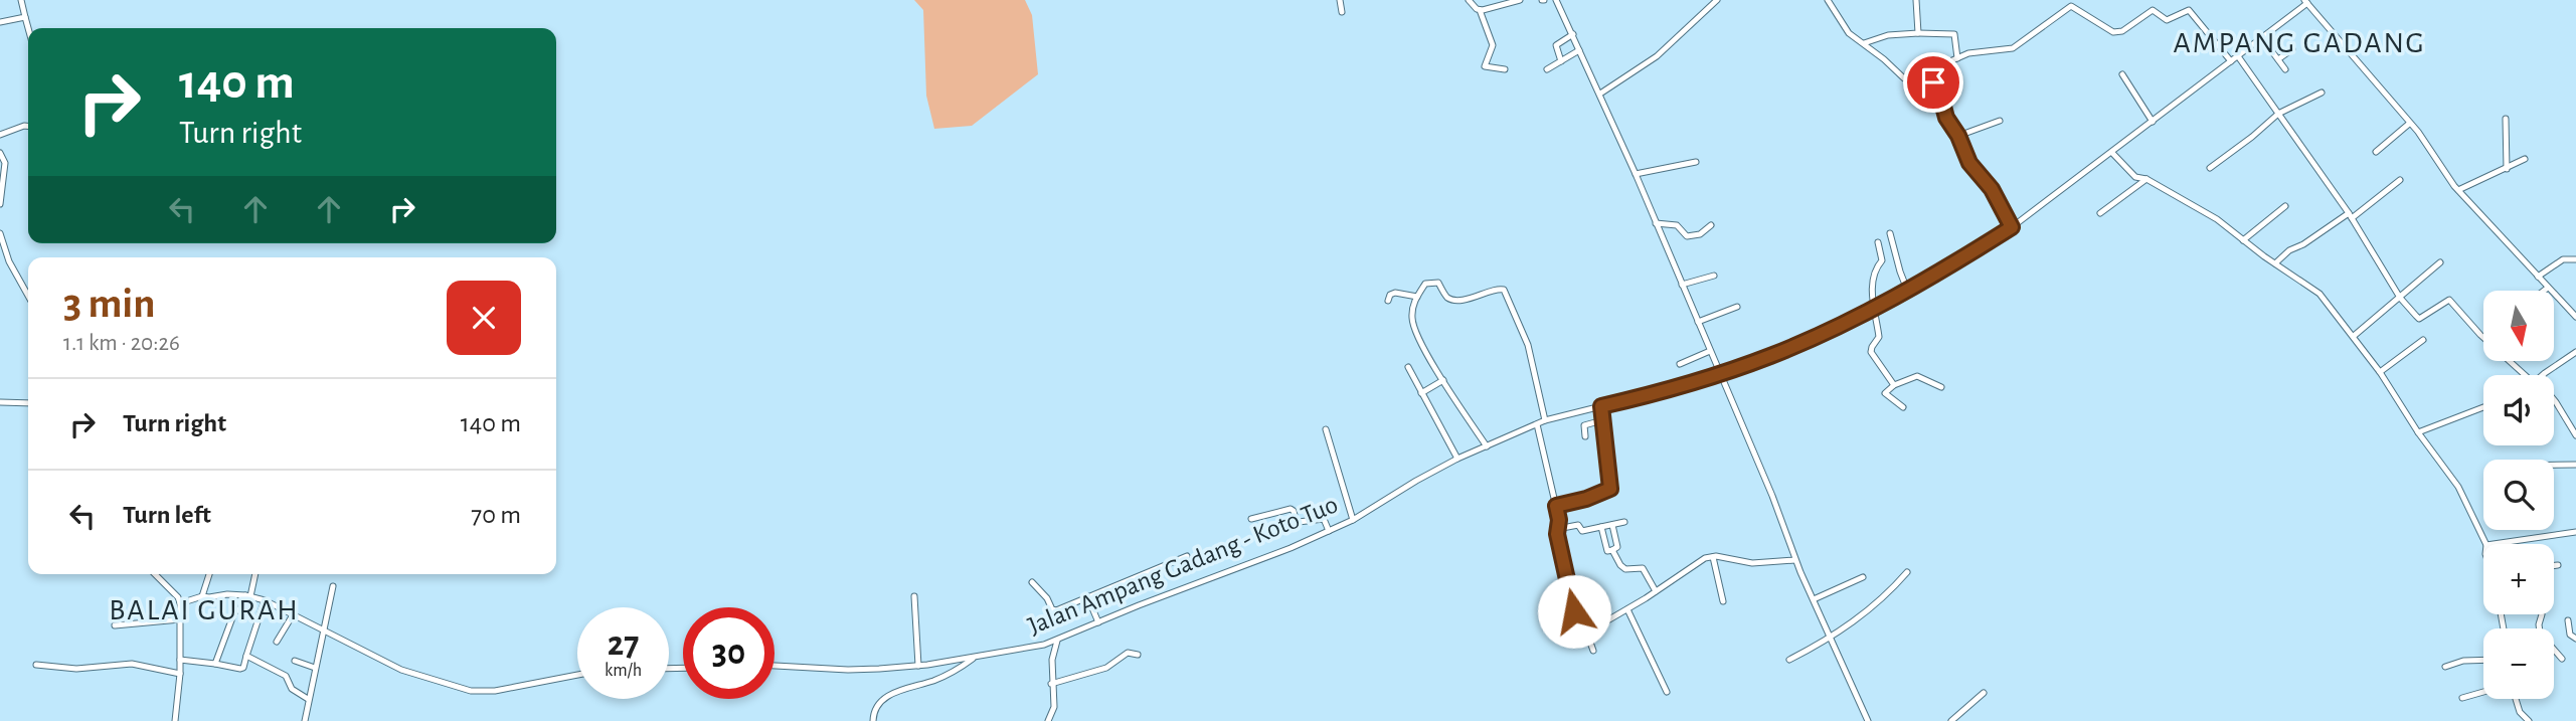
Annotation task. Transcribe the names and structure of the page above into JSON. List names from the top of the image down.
{
  "streets": {
    "street": ["Jalan Ampang Gadang - Koto Tuo"]
  },
  "districts": ["AMPANG GADANG", "BALAI GURAH"],
  "north": "bottom",
  "page": {
    "turn": ["140 m", "Turn right"],
    "heading": ["3 min", "1.1 km · 20:26"],
    "map_buttons": ["+", "−"],
    "list": [
      {
        "name": "Turn right",
        "value": "140 m"
      },
      {
        "name": "Turn left",
        "value": "70 m"
      }
    ],
    "speed": "27 km/h",
    "limit": "30"
  }
}
